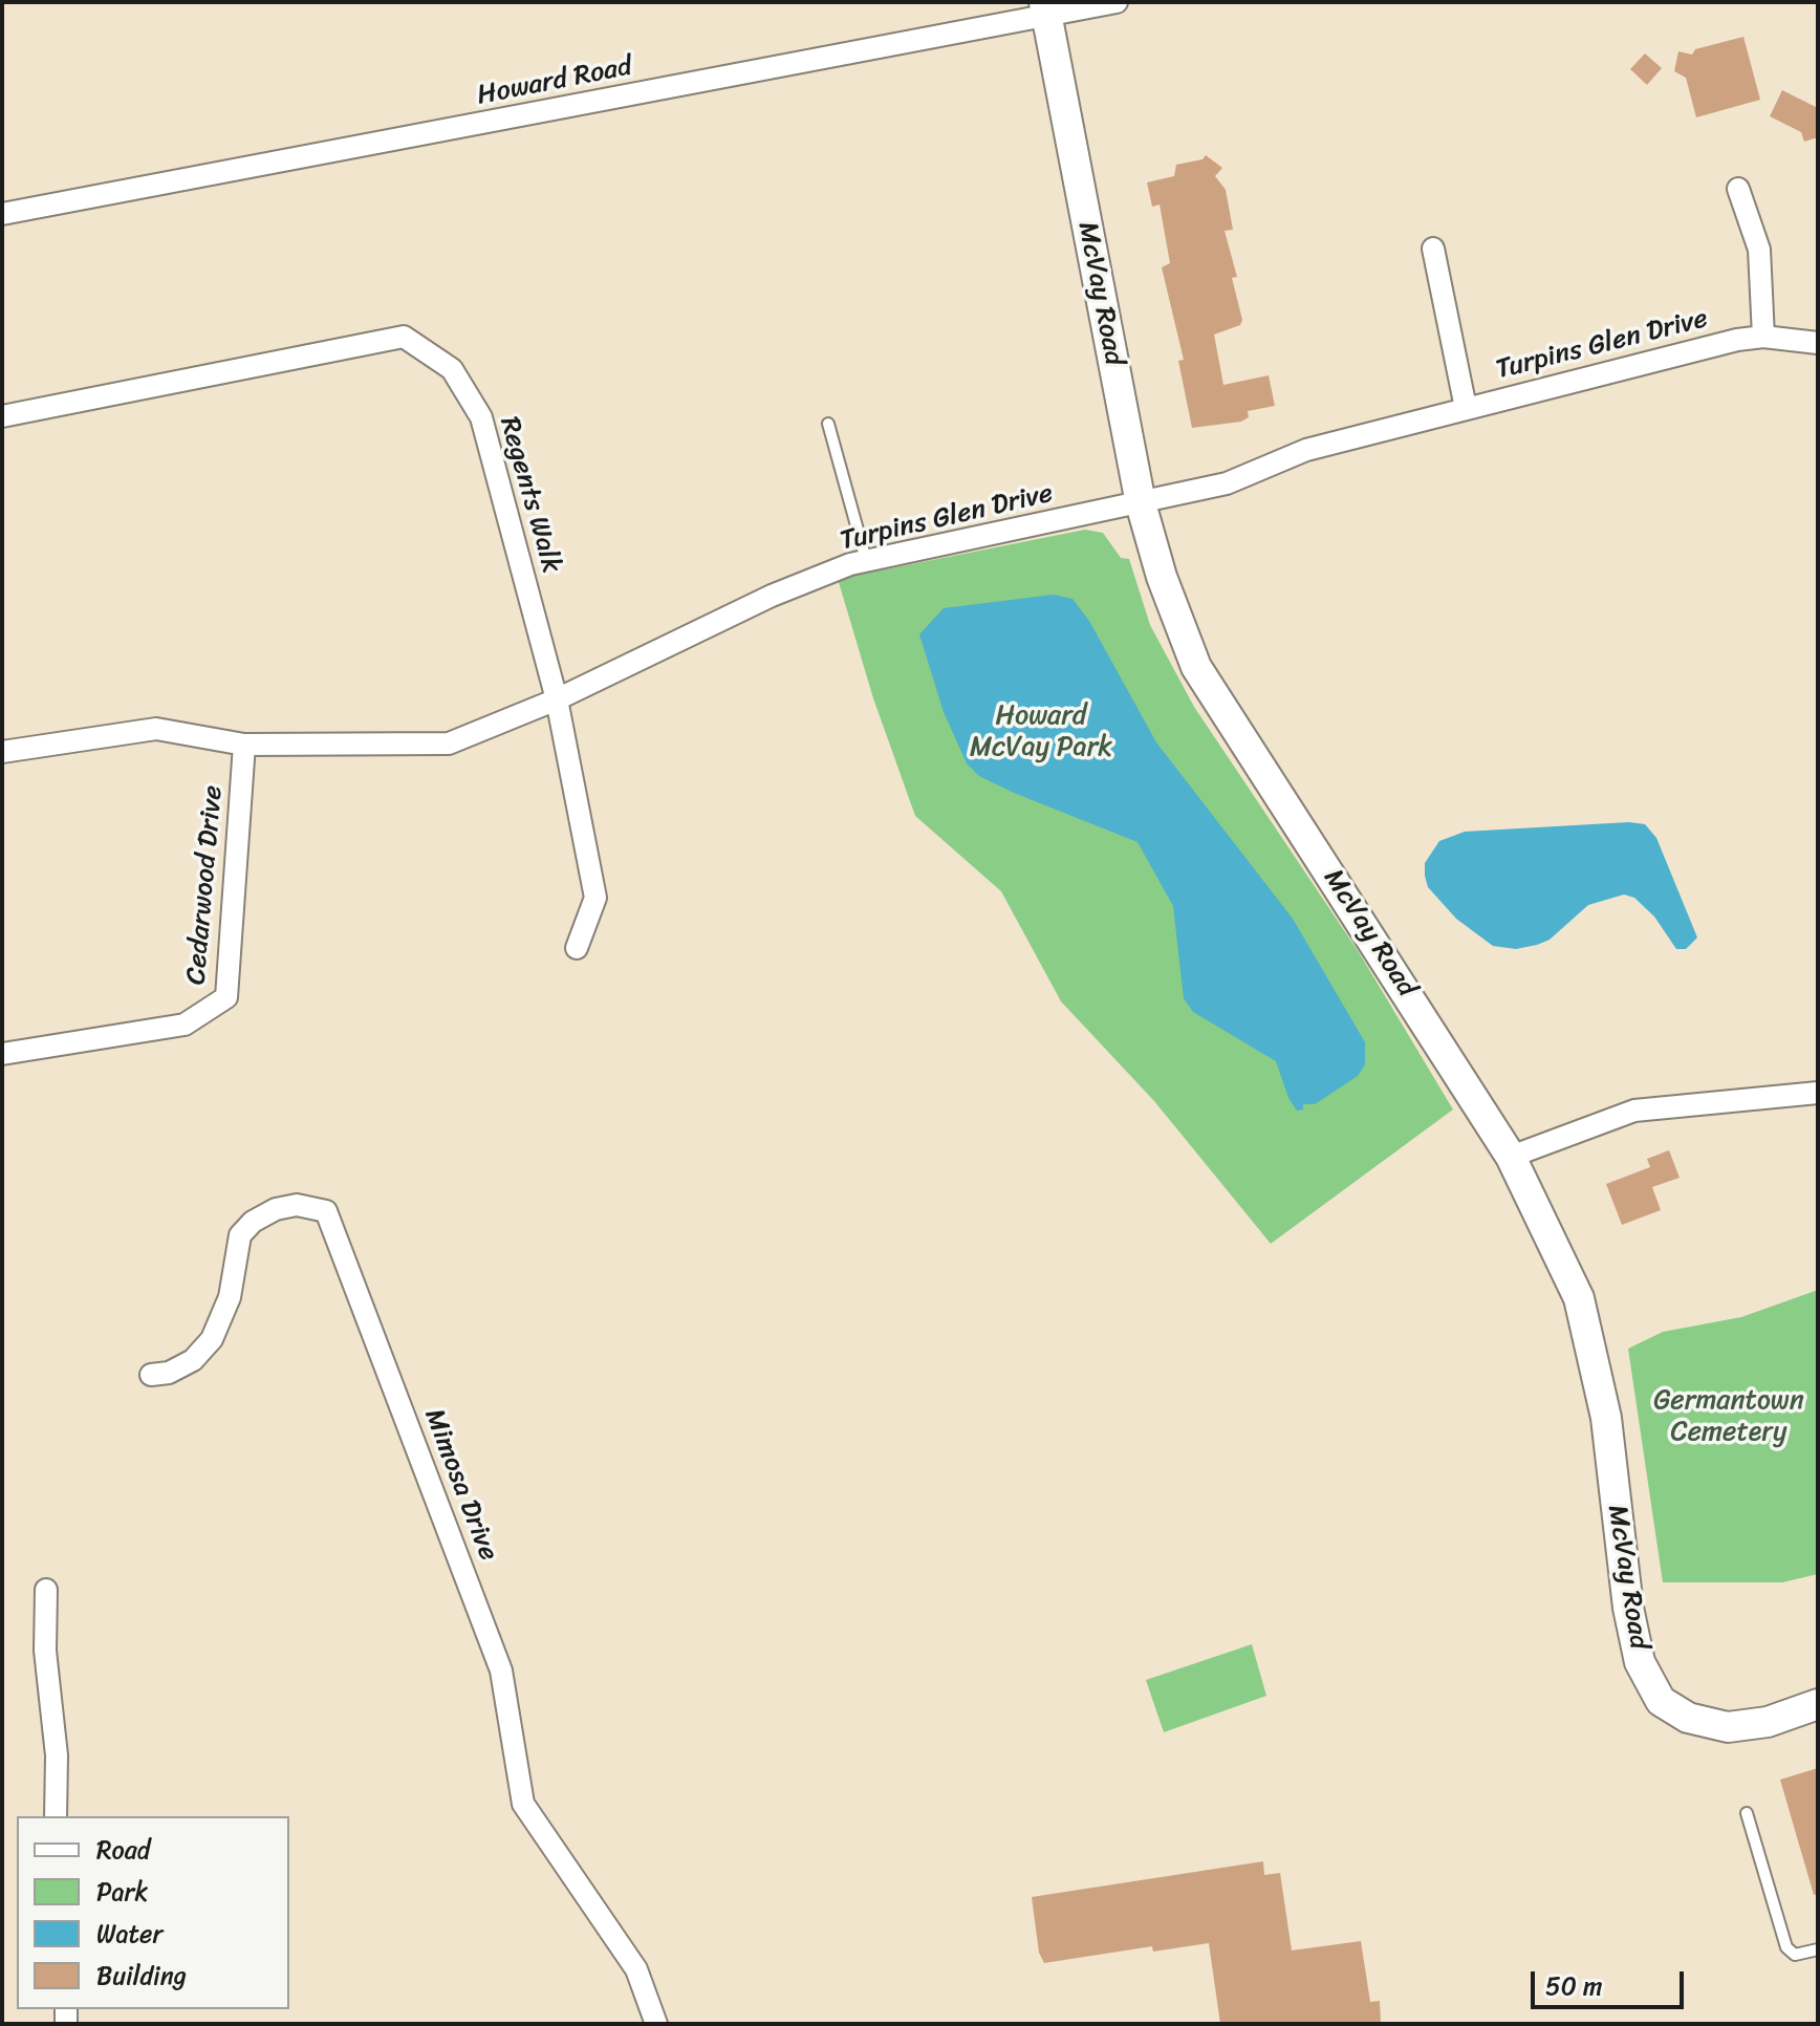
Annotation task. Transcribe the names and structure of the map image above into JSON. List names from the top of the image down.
{
  "streets": {
    "street": [
      "Howard Road",
      "McVay Road",
      "Turpins Glen Drive",
      "Regents Walk",
      "Cedarwood Drive",
      "Mimosa Drive"
    ]
  },
  "crossings": [
    ["Howard Road", "McVay Road"],
    ["McVay Road", "Turpins Glen Drive"],
    ["Turpins Glen Drive", "Regents Walk"],
    ["Turpins Glen Drive", "Cedarwood Drive"]
  ],
  "parks": ["Howard McVay Park", "Germantown Cemetery"],
  "legend": [
    "Road",
    "Park",
    "Water",
    "Building"
  ],
  "scale_bar": "50 m"
}
